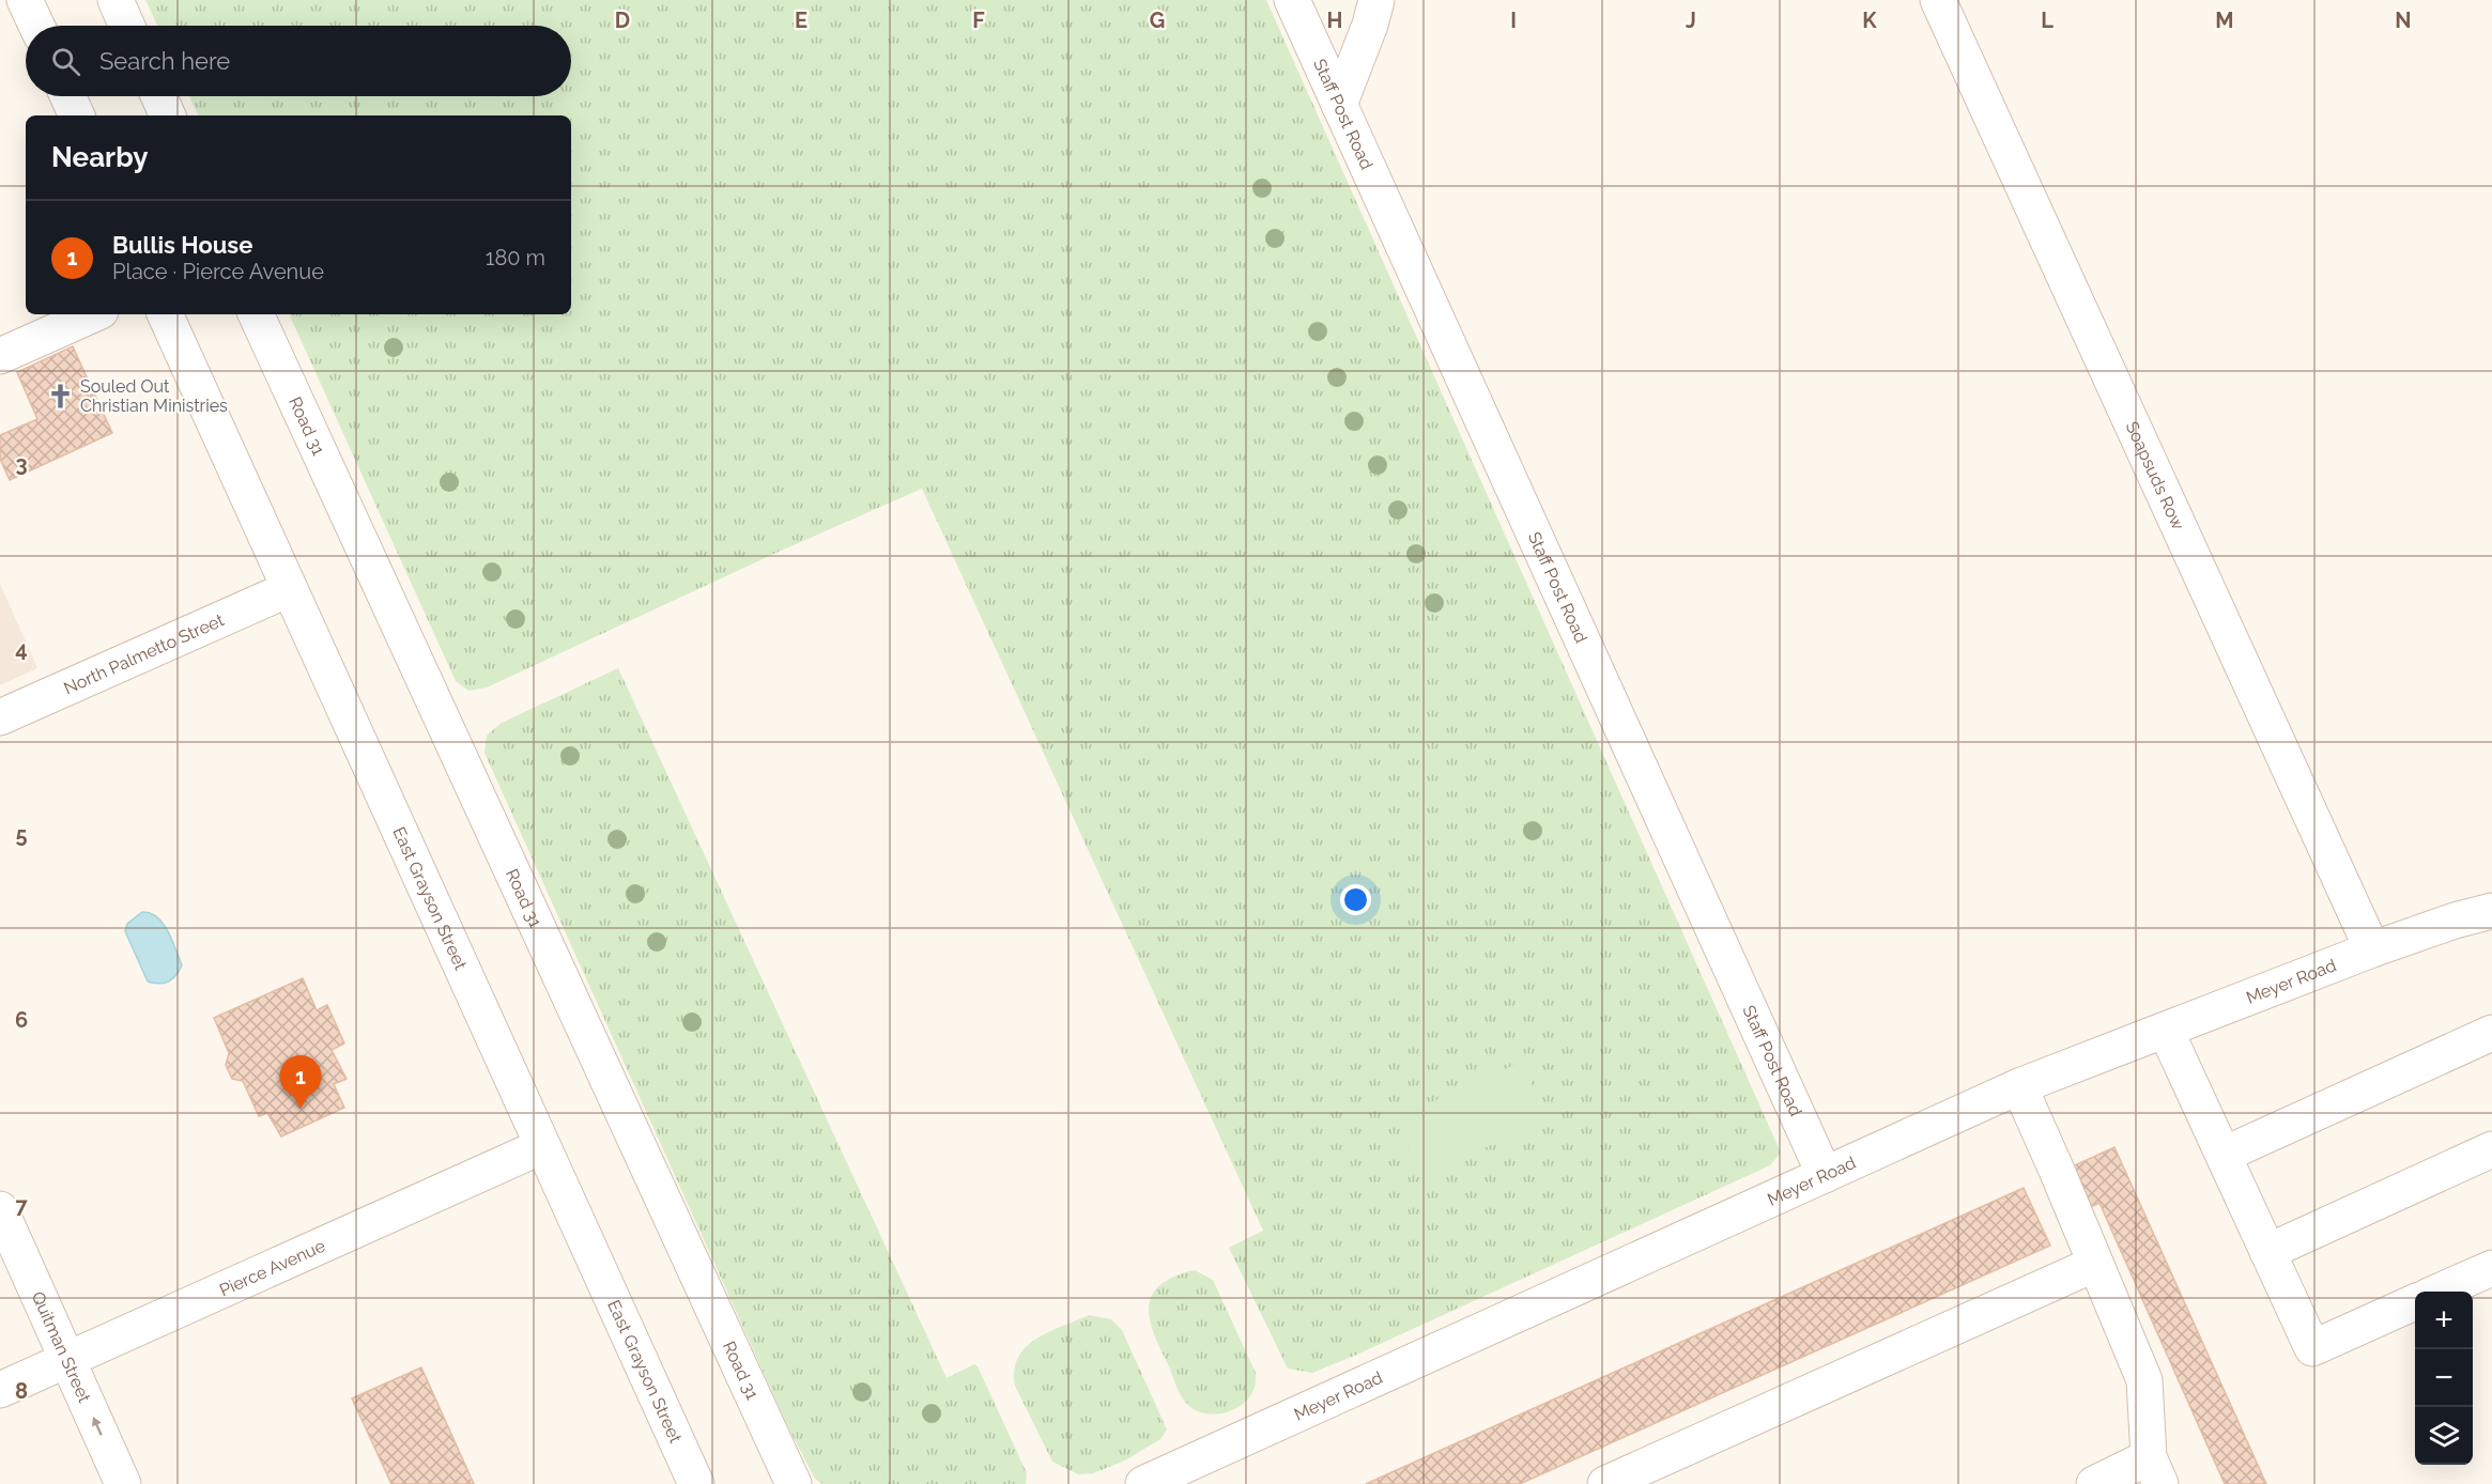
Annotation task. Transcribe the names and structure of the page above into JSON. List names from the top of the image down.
{
  "streets": {
    "street": [
      "Staff Post Road",
      "Road 31",
      "Soapsuds Row",
      "North Palmetto Street",
      "East Grayson Street",
      "Meyer Road",
      "Pierce Avenue",
      "Quitman Street"
    ]
  },
  "crossings": [
    ["Staff Post Road", "Meyer Road"],
    ["Soapsuds Row", "Meyer Road"],
    ["North Palmetto Street", "East Grayson Street"],
    ["East Grayson Street", "Pierce Avenue"],
    ["Pierce Avenue", "Quitman Street"]
  ],
  "one_way": ["Quitman Street"],
  "places": {
    "church": ["Souled Out Christian Ministries"]
  },
  "page": {
    "search": "Search here",
    "heading": "Nearby",
    "list": [
      {
        "mark": "1",
        "name": "Bullis House",
        "note": "Place · Pierce Avenue",
        "value": "180 m"
      }
    ],
    "pins": "1",
    "map_buttons": ["+", "−"]
  },
  "grid": {
    "columns": [
      "D",
      "E",
      "F",
      "G",
      "H",
      "I",
      "J",
      "K",
      "L",
      "M",
      "N"
    ],
    "rows": [
      "3",
      "4",
      "5",
      "6",
      "7",
      "8"
    ]
  }
}
